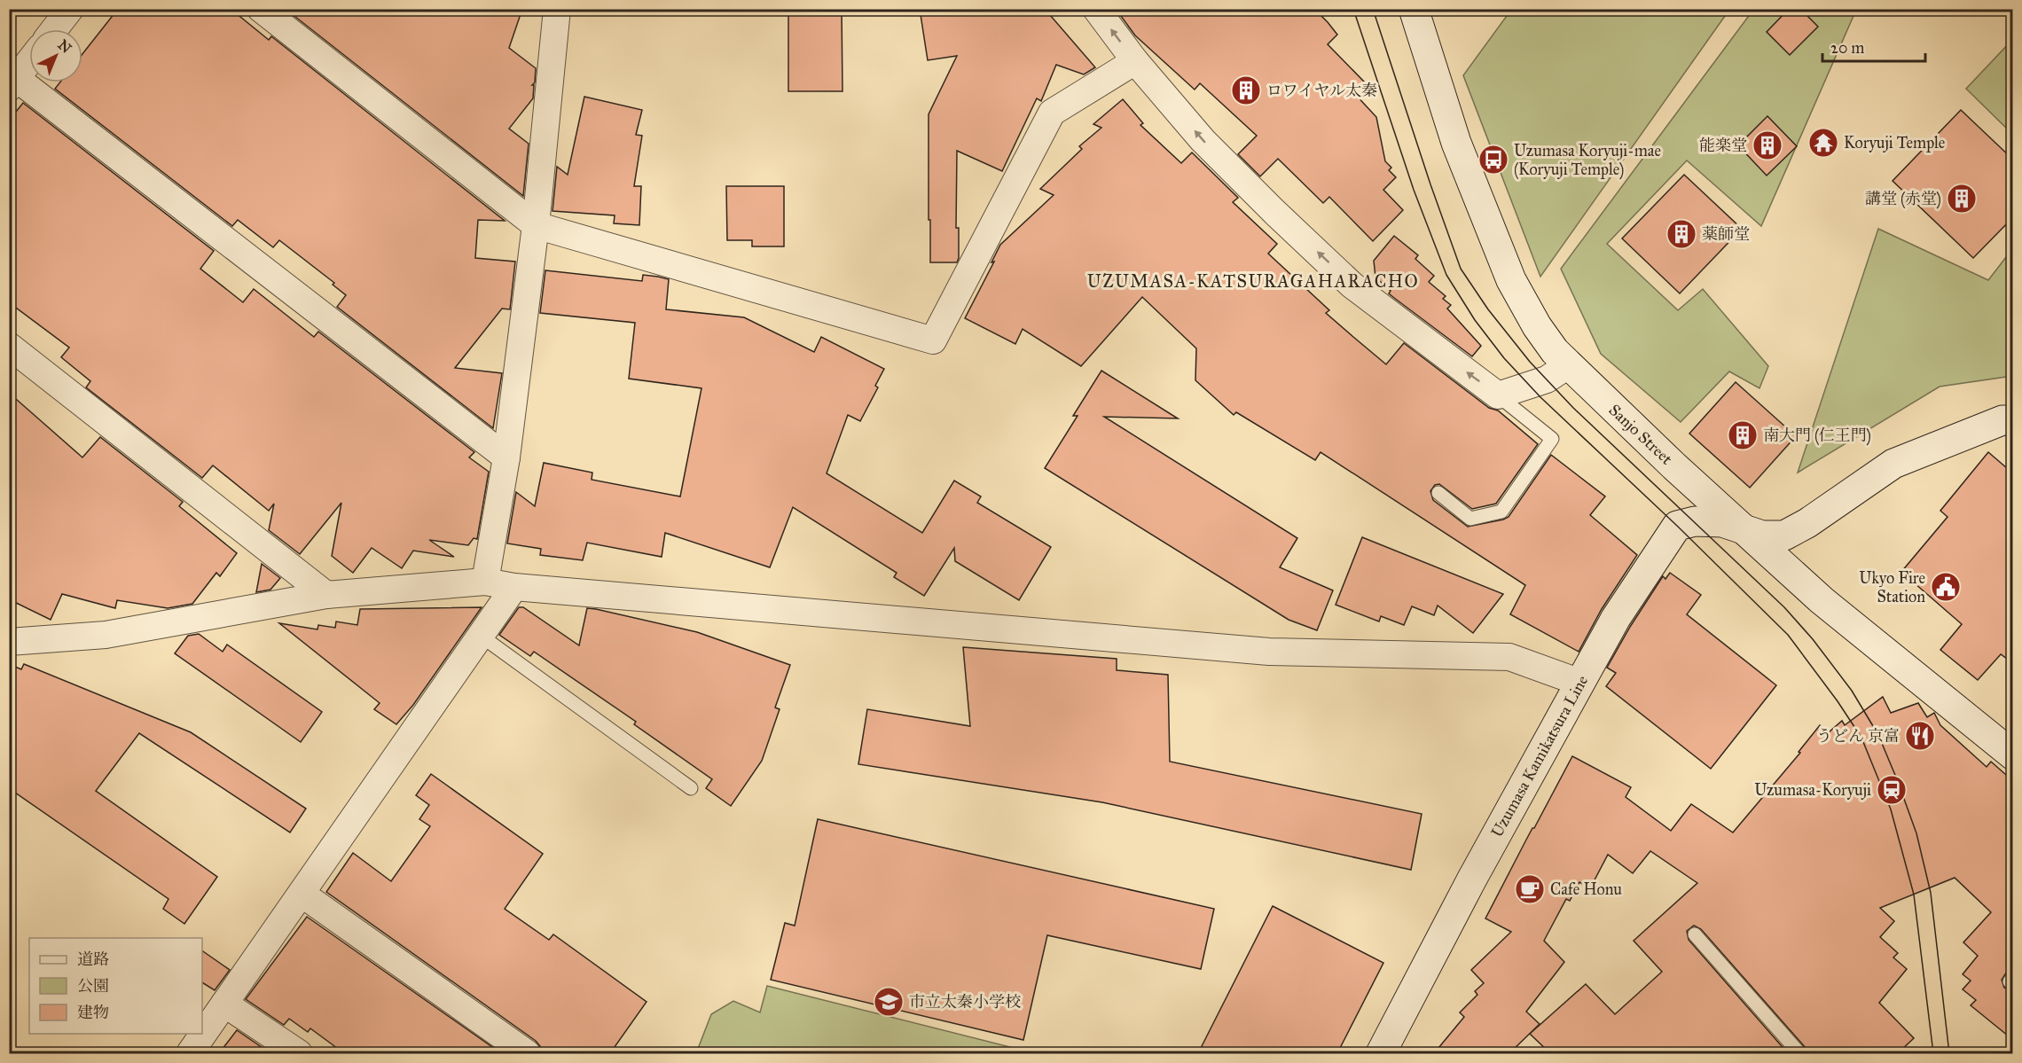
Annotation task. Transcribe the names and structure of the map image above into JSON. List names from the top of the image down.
{
  "streets": {
    "main road": ["Sanjo Street", "Uzumasa Kamikatsura Line"]
  },
  "crossings": [
    ["Sanjo Street", "Uzumasa Kamikatsura Line"]
  ],
  "districts": ["UZUMASA-KATSURAGAHARACHO"],
  "places": {
    "building": [
      "ロワイヤル太秦",
      "能楽堂",
      "講堂 (赤堂)",
      "薬師堂",
      "南大門 (仁王門)"
    ],
    "temple": ["Koryuji Temple"],
    "bus stop": ["Uzumasa Koryuji-mae (Koryuji Temple)"],
    "public building": ["Ukyo Fire Station"],
    "restaurant": ["うどん 京富"],
    "station": ["Uzumasa-Koryuji"],
    "cafe": ["Cafe Honu"],
    "school or university": ["市立太秦小学校"]
  },
  "legend": ["道路", "公園", "建物"],
  "scale_bar": "20 m",
  "north": "top right"
}
